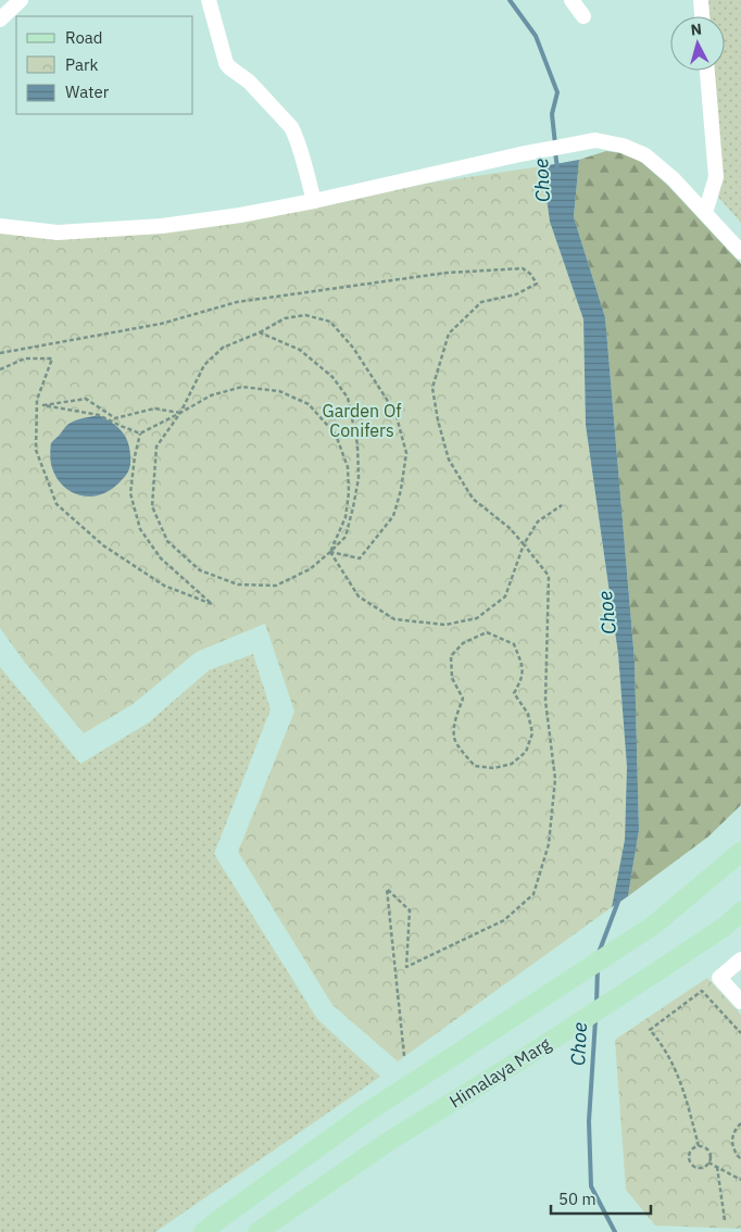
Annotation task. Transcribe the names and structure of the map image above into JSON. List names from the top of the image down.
{
  "streets": {
    "main road": ["Himalaya Marg"]
  },
  "water": ["Choe"],
  "parks": ["Garden Of Conifers"],
  "legend": ["Road", "Park", "Water"],
  "scale_bar": "50 m",
  "north": "top"
}
